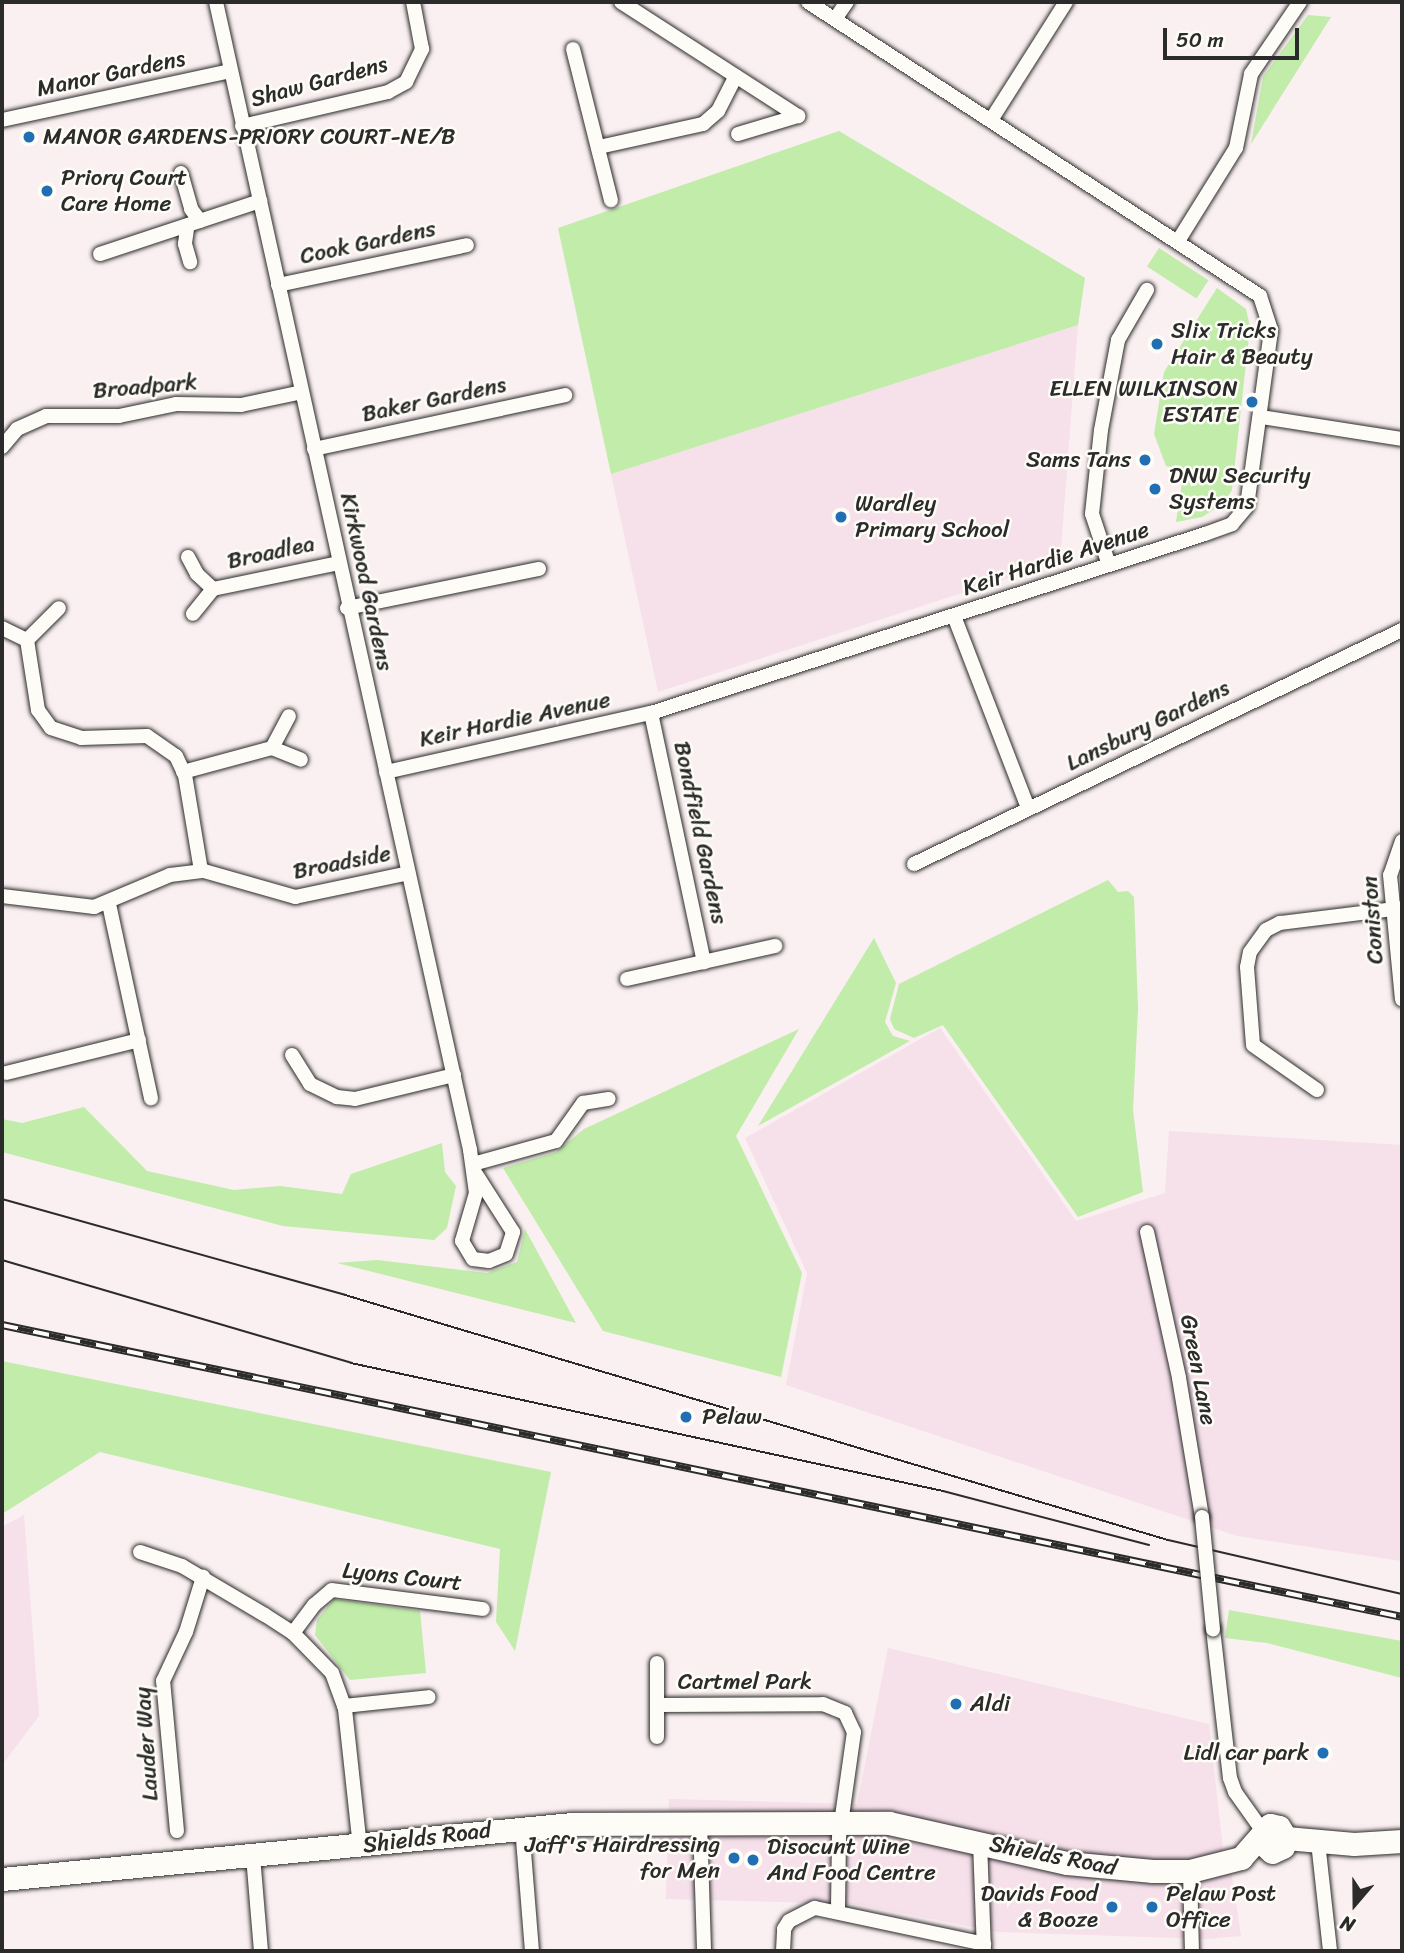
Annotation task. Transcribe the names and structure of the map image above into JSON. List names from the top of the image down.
{
  "streets": {
    "main road": ["Shields Road"],
    "street": [
      "Manor Gardens",
      "Shaw Gardens",
      "Cook Gardens",
      "Broadpark",
      "Baker Gardens",
      "Broadlea",
      "Keir Hardie Avenue",
      "Kirkwood Gardens",
      "Lansbury Gardens",
      "Bondfield Gardens",
      "Broadside",
      "Coniston",
      "Green Lane",
      "Lyons Court",
      "Cartmel Park",
      "Lauder Way"
    ]
  },
  "crossings": [
    ["Manor Gardens", "Kirkwood Gardens"],
    ["Shaw Gardens", "Kirkwood Gardens"],
    ["Cook Gardens", "Kirkwood Gardens"],
    ["Broadpark", "Kirkwood Gardens"],
    ["Baker Gardens", "Kirkwood Gardens"],
    ["Broadlea", "Kirkwood Gardens"],
    ["Keir Hardie Avenue", "Kirkwood Gardens"],
    ["Keir Hardie Avenue", "Bondfield Gardens"],
    ["Kirkwood Gardens", "Broadside"],
    ["Green Lane", "Shields Road"],
    ["Cartmel Park", "Shields Road"]
  ],
  "places": [
    "MANOR GARDENS-PRIORY COURT-NE/B",
    "Priory Court Care Home",
    "Slix Tricks Hair & Beauty",
    "ELLEN WILKINSON ESTATE",
    "Sams Tans",
    "DNW Security Systems",
    "Wardley Primary School",
    "Pelaw",
    "Aldi",
    "Lidl car park",
    "Jaff's Hairdressing for Men",
    "Disocunt Wine And Food Centre",
    "Davids Food & Booze",
    "Pelaw Post Office"
  ],
  "scale_bar": "50 m",
  "north": "bottom"
}
